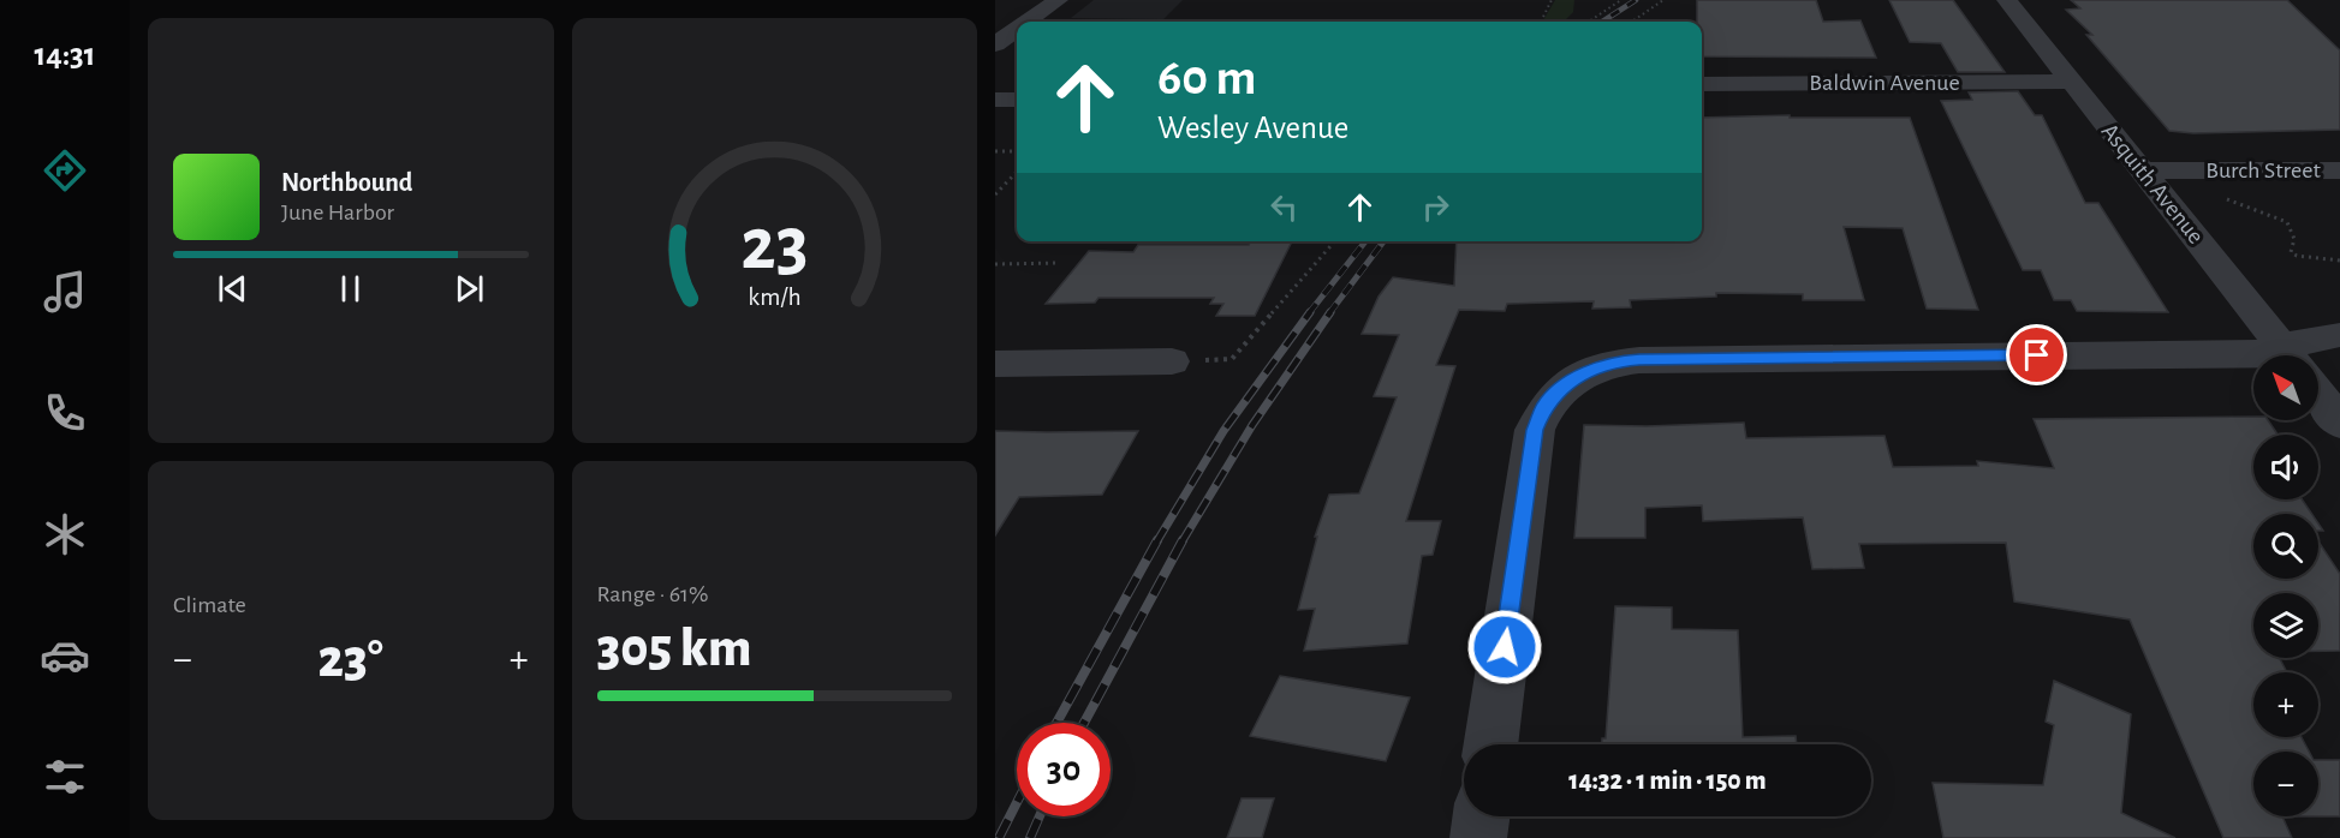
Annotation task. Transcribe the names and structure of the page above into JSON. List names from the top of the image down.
{
  "streets": {
    "street": ["Baldwin Avenue", "Burch Street", "Asquith Avenue"]
  },
  "crossings": [
    ["Baldwin Avenue", "Asquith Avenue"],
    ["Burch Street", "Asquith Avenue"]
  ],
  "north": "top left",
  "page": {
    "tabs": "14:31",
    "turn": ["60 m", "Wesley Avenue"],
    "song": ["Northbound", "June Harbor"],
    "map_buttons": ["+", "−"],
    "tile": [
      "Climate",
      ["Range · 61%", "305 km"]
    ],
    "heat": ["−", "23°", "+"],
    "limit": "30",
    "trip": "14:32 · 1 min · 150 m",
    "gauge": ["23", "km/h"]
  }
}
